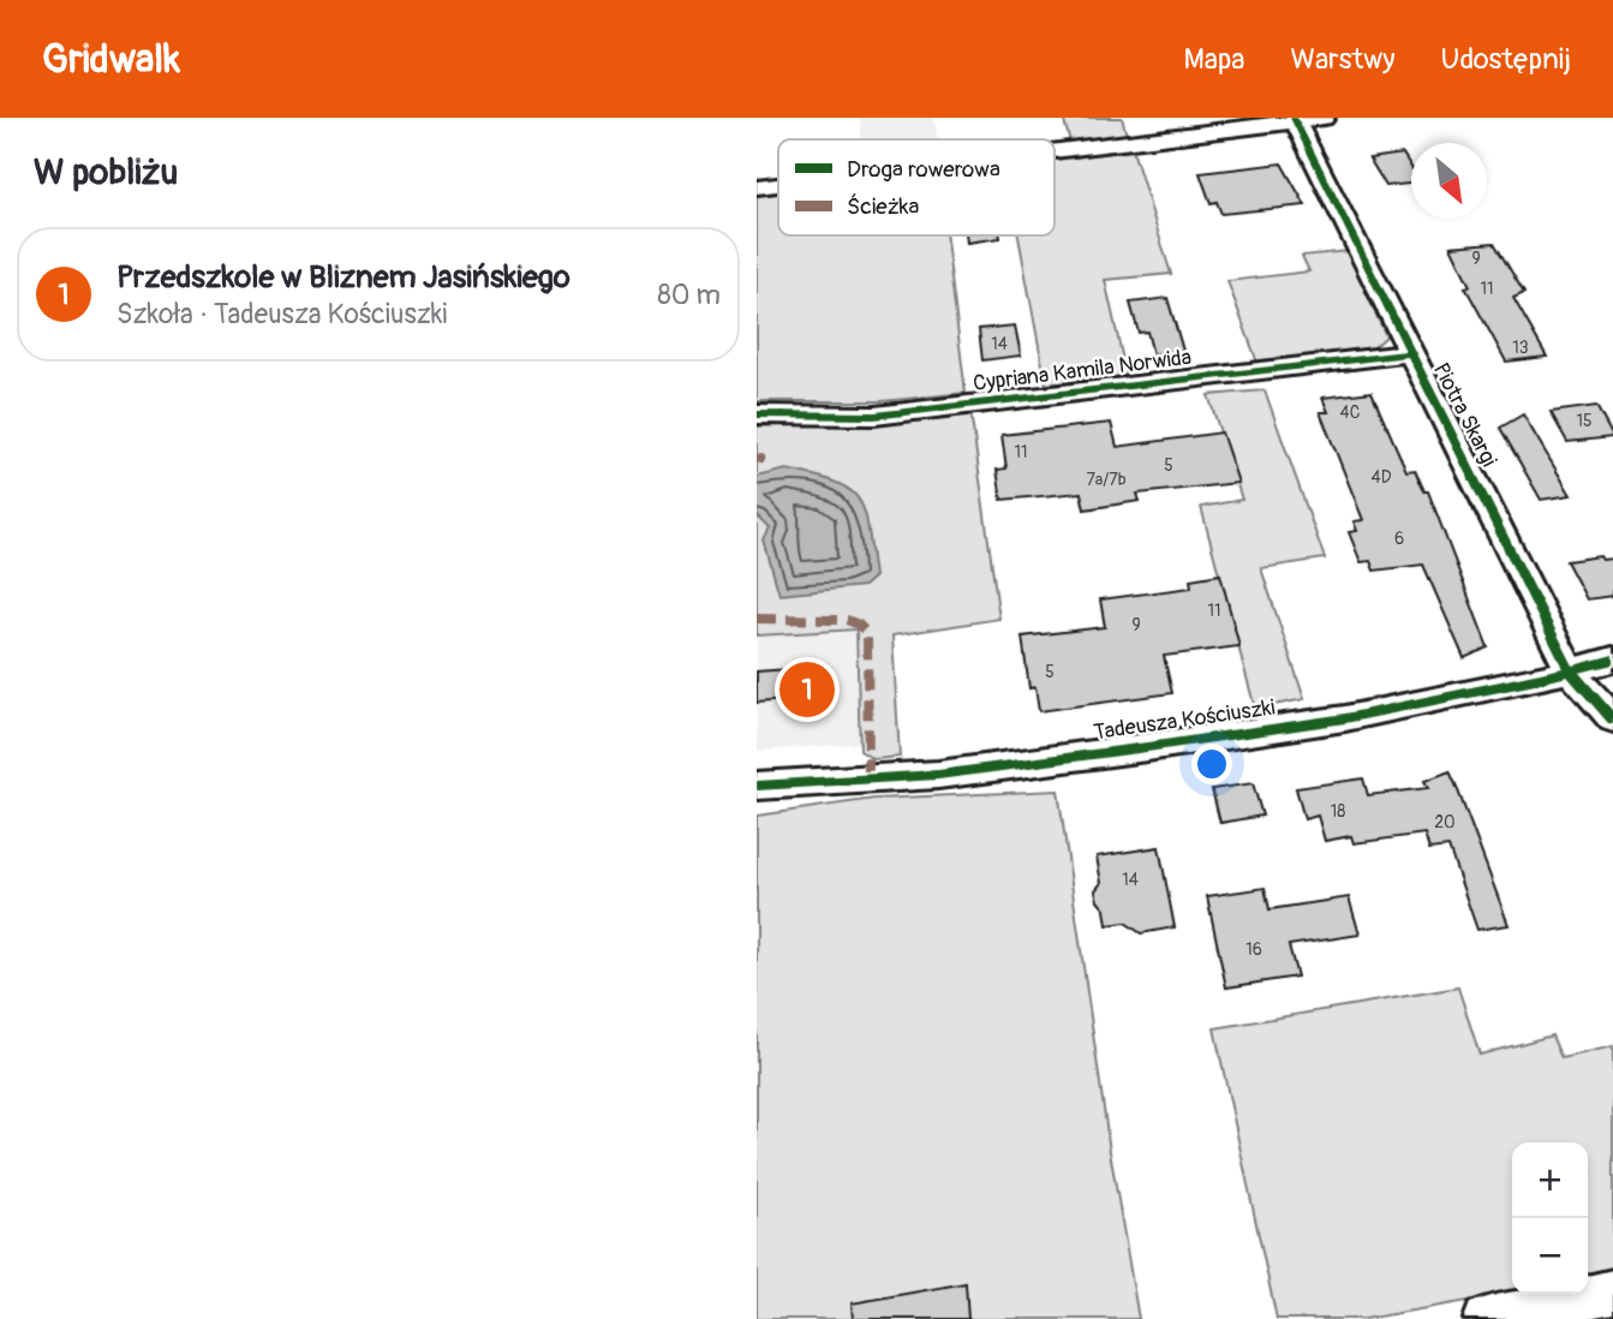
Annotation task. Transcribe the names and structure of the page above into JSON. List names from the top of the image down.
{
  "streets": {
    "street": ["Cypriana Kamila Norwida", "Piotra Skargi", "Tadeusza Kościuszki"]
  },
  "crossings": [
    ["Cypriana Kamila Norwida", "Piotra Skargi"],
    ["Piotra Skargi", "Tadeusza Kościuszki"]
  ],
  "house_numbers": [
    "9",
    "11",
    "14",
    "13",
    "4C",
    "15",
    "11",
    "5",
    "4D",
    "7a/7b",
    "6",
    "11",
    "9",
    "5",
    "18",
    "20",
    "14",
    "16"
  ],
  "legend": ["Droga rowerowa", "Ścieżka"],
  "north": "bottom right",
  "page": {
    "header": "Gridwalk",
    "nav": ["Mapa", "Warstwy", "Udostępnij"],
    "heading": "W pobliżu",
    "list": [
      {
        "mark": "1",
        "name": "Przedszkole w Bliznem Jasińskiego",
        "note": "Szkoła · Tadeusza Kościuszki",
        "value": "80 m"
      }
    ],
    "pins": "1",
    "map_buttons": ["+", "−"]
  }
}
